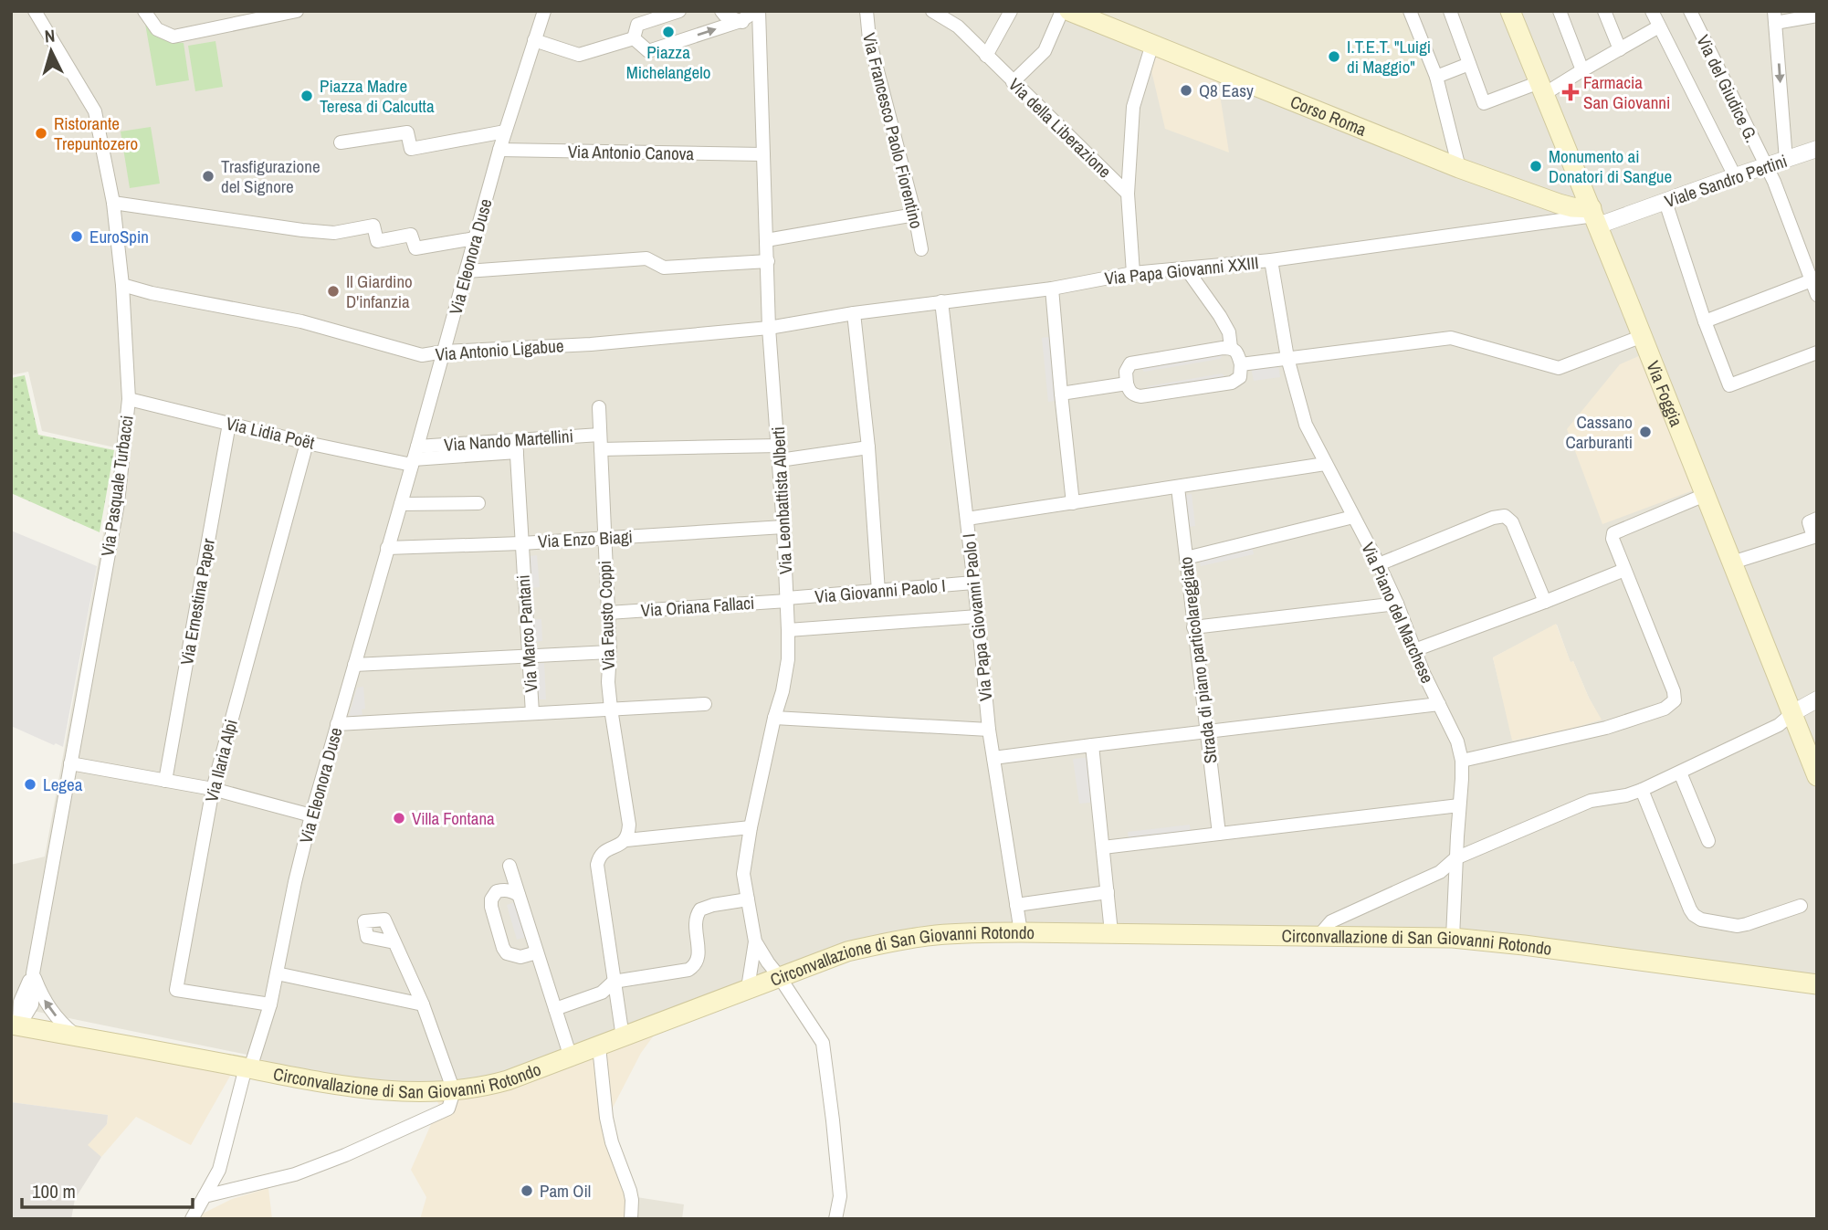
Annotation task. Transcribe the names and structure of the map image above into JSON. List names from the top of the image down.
{
  "streets": {
    "main road": ["Corso Roma", "Via Foggia", "Circonvallazione di San Giovanni Rotondo"],
    "street": [
      "Via del Giudice G.",
      "Via della Liberazione",
      "Via Francesco Paolo Fiorentino",
      "Via Antonio Canova",
      "Viale Sandro Pertini",
      "Via Eleonora Duse",
      "Via Papa Giovanni XXIII",
      "Via Antonio Ligabue",
      "Via Lidia Poët",
      "Via Nando Martellini",
      "Via Pasquale Turbacci",
      "Via Leonbattista Alberti",
      "Via Enzo Biagi",
      "Via Giovanni Paolo I",
      "Via Ernestina Paper",
      "Via Oriana Fallaci",
      "Via Piano del Marchese",
      "Via Fausto Coppi",
      "Via Papa Giovanni Paolo I",
      "Via Marco Pantani",
      "Strada di piano particolareggiato",
      "Via Ilaria Alpi"
    ]
  },
  "crossings": [
    ["Via del Giudice G.", "Viale Sandro Pertini"],
    ["Corso Roma", "Viale Sandro Pertini"],
    ["Corso Roma", "Via Papa Giovanni XXIII"],
    ["Corso Roma", "Via Foggia"],
    ["Via Antonio Canova", "Via Eleonora Duse"],
    ["Via Antonio Canova", "Via Leonbattista Alberti"],
    ["Viale Sandro Pertini", "Via Papa Giovanni XXIII"],
    ["Viale Sandro Pertini", "Via Foggia"],
    ["Via Eleonora Duse", "Via Antonio Ligabue"],
    ["Via Eleonora Duse", "Via Lidia Poët"],
    ["Via Eleonora Duse", "Via Nando Martellini"],
    ["Via Eleonora Duse", "Via Enzo Biagi"],
    ["Via Eleonora Duse", "Via Ilaria Alpi"],
    ["Via Eleonora Duse", "Circonvallazione di San Giovanni Rotondo"],
    ["Via Papa Giovanni XXIII", "Via Antonio Ligabue"],
    ["Via Papa Giovanni XXIII", "Via Foggia"],
    ["Via Papa Giovanni XXIII", "Via Leonbattista Alberti"],
    ["Via Papa Giovanni XXIII", "Via Piano del Marchese"],
    ["Via Papa Giovanni XXIII", "Via Papa Giovanni Paolo I"],
    ["Via Antonio Ligabue", "Via Pasquale Turbacci"],
    ["Via Antonio Ligabue", "Via Leonbattista Alberti"],
    ["Via Lidia Poët", "Via Nando Martellini"],
    ["Via Lidia Poët", "Via Pasquale Turbacci"],
    ["Via Lidia Poët", "Via Ernestina Paper"],
    ["Via Lidia Poët", "Via Ilaria Alpi"],
    ["Via Nando Martellini", "Via Fausto Coppi"],
    ["Via Nando Martellini", "Via Marco Pantani"],
    ["Via Pasquale Turbacci", "Circonvallazione di San Giovanni Rotondo"],
    ["Via Leonbattista Alberti", "Via Enzo Biagi"],
    ["Via Leonbattista Alberti", "Via Giovanni Paolo I"],
    ["Via Leonbattista Alberti", "Via Oriana Fallaci"],
    ["Via Leonbattista Alberti", "Circonvallazione di San Giovanni Rotondo"],
    ["Via Enzo Biagi", "Via Fausto Coppi"],
    ["Via Enzo Biagi", "Via Marco Pantani"],
    ["Via Giovanni Paolo I", "Via Oriana Fallaci"],
    ["Via Giovanni Paolo I", "Via Papa Giovanni Paolo I"],
    ["Via Oriana Fallaci", "Via Fausto Coppi"],
    ["Via Piano del Marchese", "Circonvallazione di San Giovanni Rotondo"],
    ["Via Papa Giovanni Paolo I", "Circonvallazione di San Giovanni Rotondo"]
  ],
  "places": {
    "other": [
      "Piazza Michelangelo",
      "I.T.E.T. \"Luigi di Maggio\"",
      "Q8 Easy",
      "Piazza Madre Teresa di Calcutta",
      "Ristorante Trepuntozero",
      "Monumento ai Donatori di Sangue",
      "Trasfigurazione del Signore",
      "EuroSpin",
      "Il Giardino D'infanzia",
      "Cassano Carburanti",
      "Legea",
      "Villa Fontana",
      "Pam Oil"
    ],
    "health": ["Farmacia San Giovanni"]
  },
  "scale_bar": "100 m",
  "north": "top"
}
